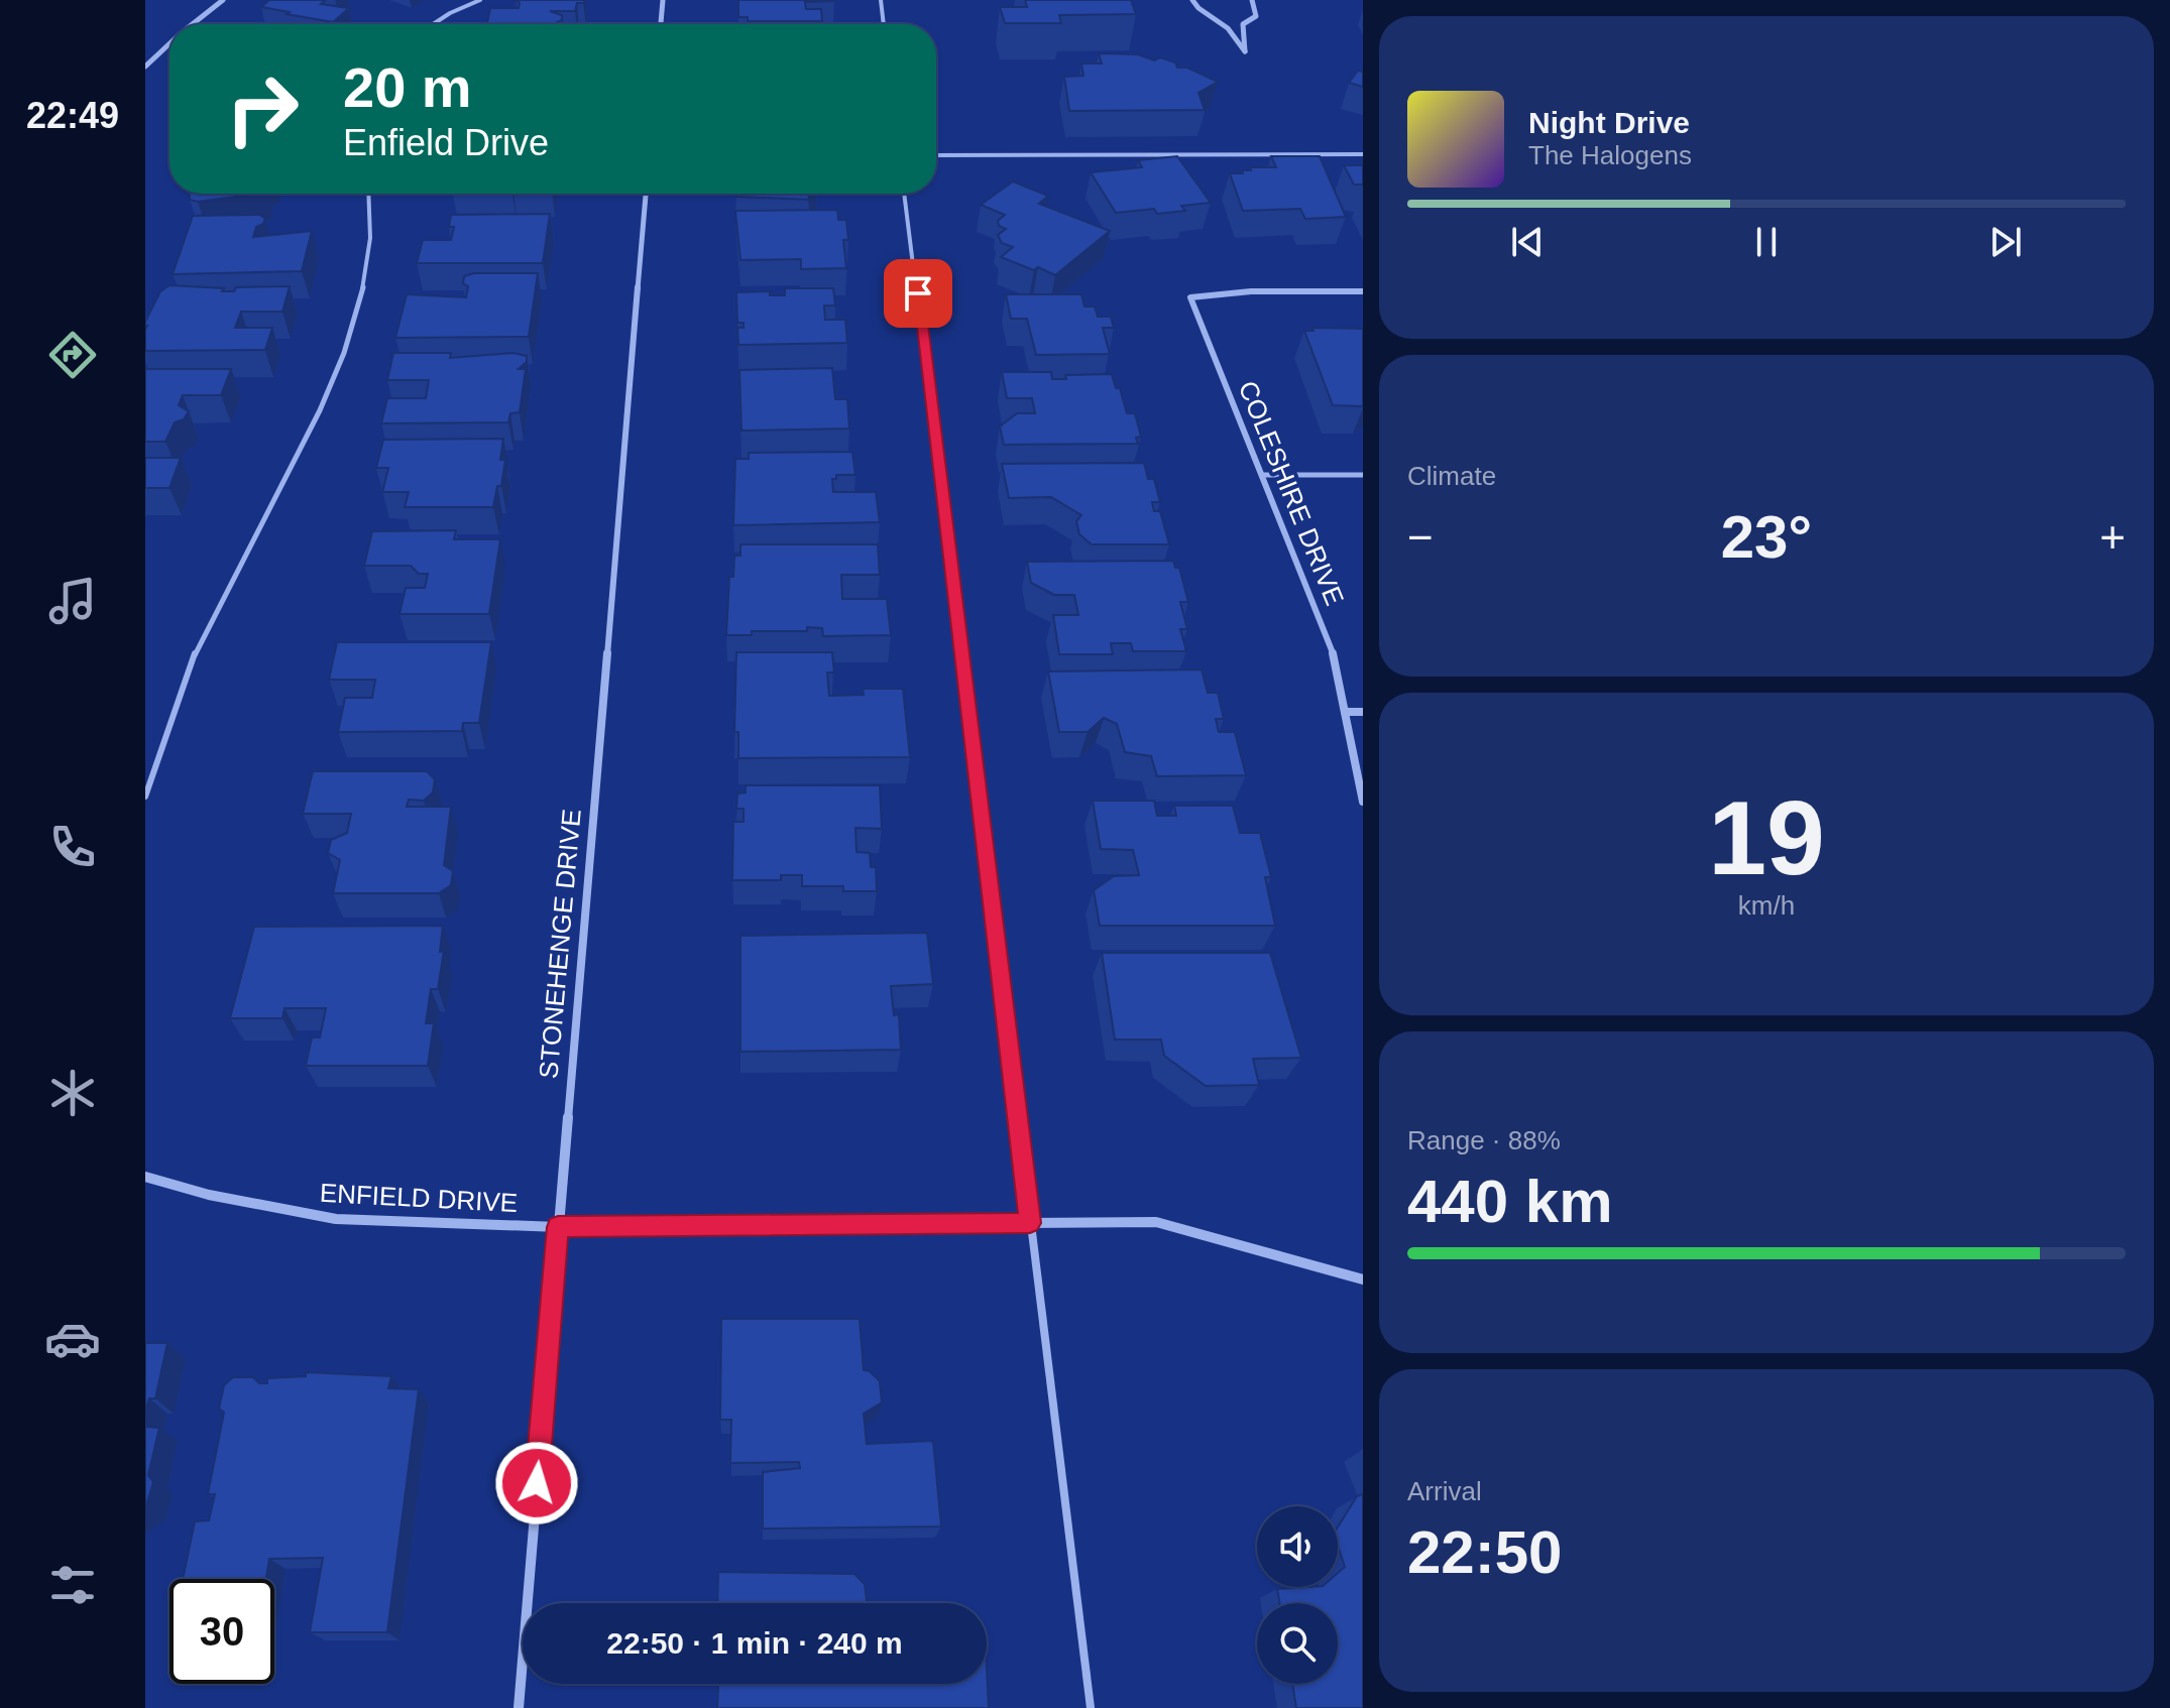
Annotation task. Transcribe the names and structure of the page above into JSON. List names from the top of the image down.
{
  "streets": {
    "street": ["COLESHIRE DRIVE", "STONEHENGE DRIVE", "ENFIELD DRIVE"]
  },
  "crossings": [
    ["STONEHENGE DRIVE", "ENFIELD DRIVE"]
  ],
  "page": {
    "tabs": "22:49",
    "turn": ["20 m", "Enfield Drive"],
    "song": ["Night Drive", "The Halogens"],
    "tile": [
      "Climate",
      ["19", "km/h"],
      ["Range · 88%", "440 km"],
      ["Arrival", "22:50"]
    ],
    "heat": ["−", "23°", "+"],
    "limit": "30",
    "trip": "22:50 · 1 min · 240 m"
  }
}
